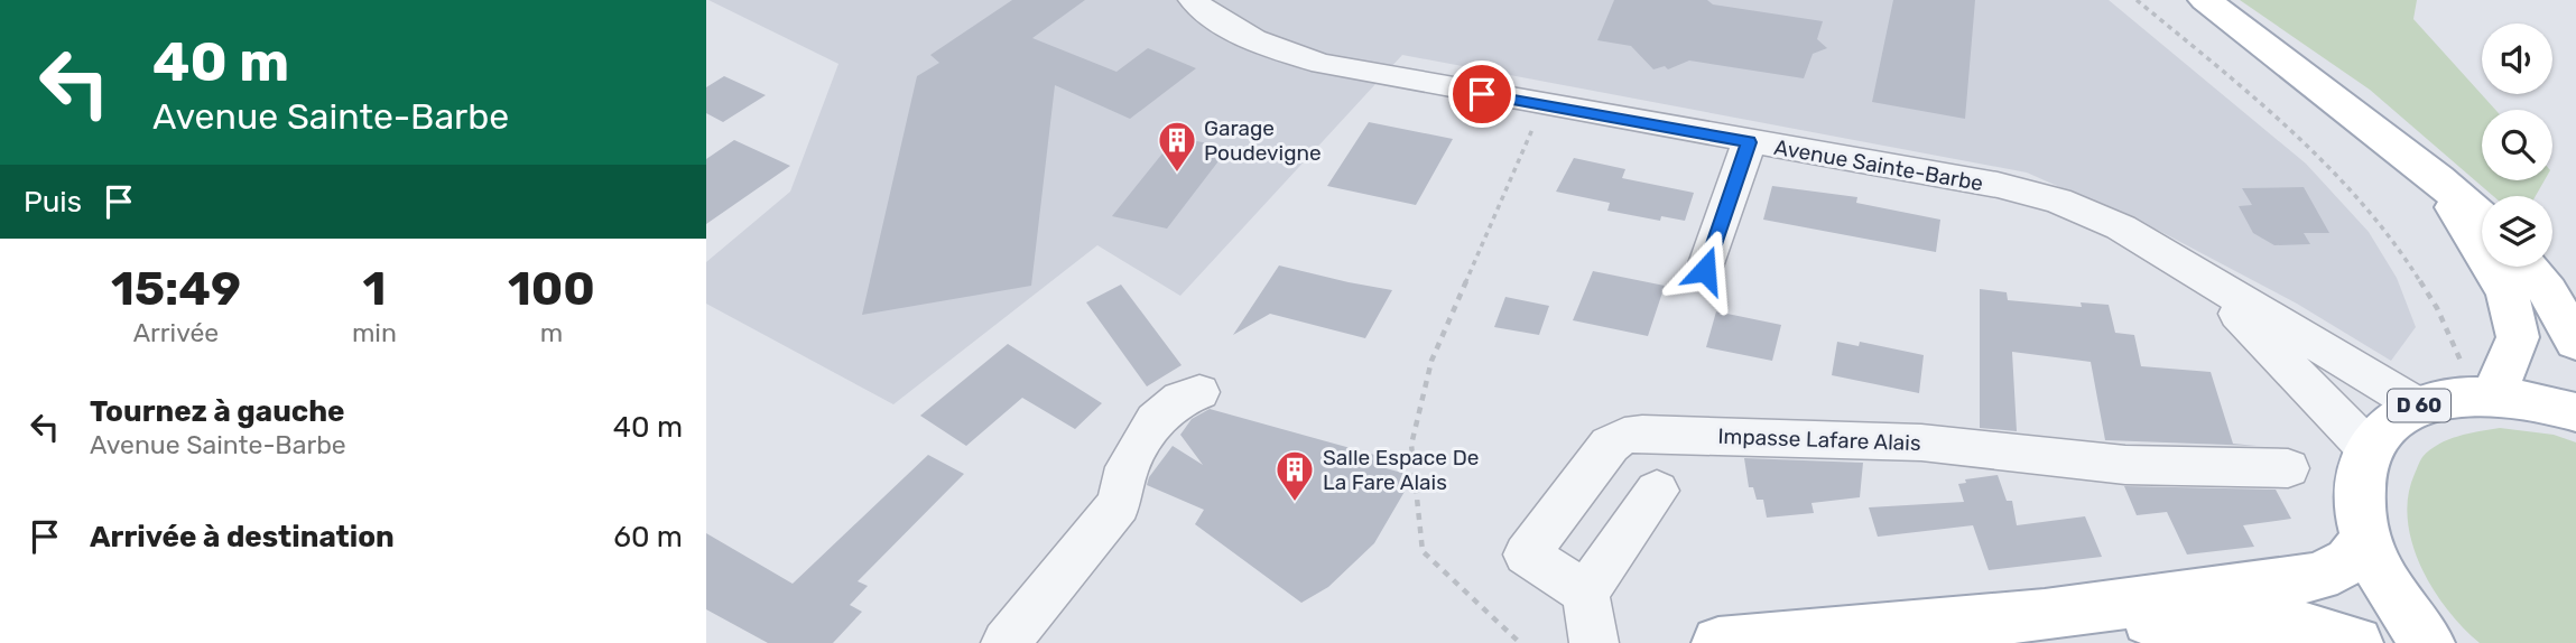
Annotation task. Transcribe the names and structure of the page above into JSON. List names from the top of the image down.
{
  "streets": {
    "main road": ["D 60"],
    "street": ["Avenue Sainte-Barbe", "Impasse Lafare Alais"]
  },
  "crossings": [
    ["Avenue Sainte-Barbe", "D 60"]
  ],
  "places": {
    "building": ["Garage Poudevigne", "Salle Espace De La Fare Alais"]
  },
  "page": {
    "turn": ["40 m", "Avenue Sainte-Barbe"],
    "then": "Puis",
    "eta": [
      "15:49",
      "Arrivée",
      "1",
      "min",
      "100",
      "m"
    ],
    "list": [
      {
        "name": "Tournez à gauche",
        "note": "Avenue Sainte-Barbe",
        "value": "40 m"
      },
      {
        "name": "Arrivée à destination",
        "value": "60 m"
      }
    ]
  }
}
